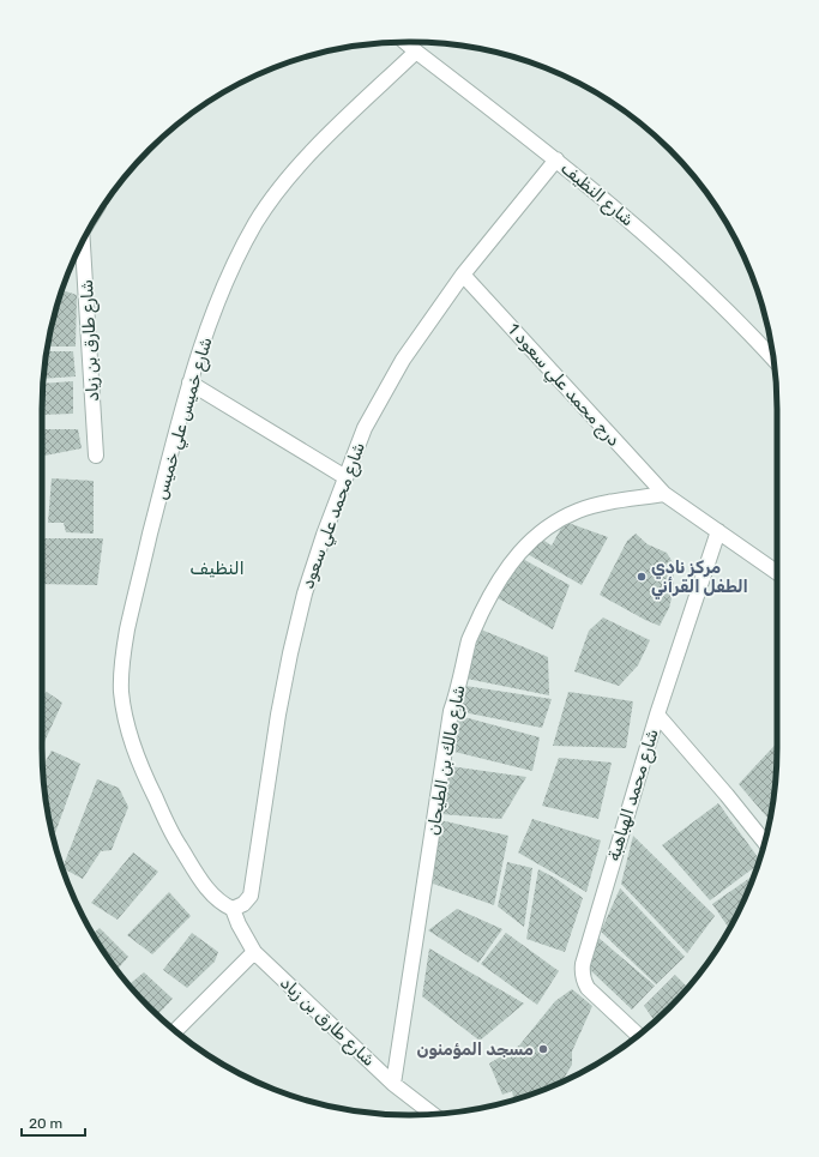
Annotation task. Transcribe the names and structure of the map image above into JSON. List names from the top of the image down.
{
  "streets": {
    "street": [
      "شارع النظيف",
      "شارع طارق بن زياد",
      "درج محمد علي سعود 1",
      "شارع خميس علي خميس",
      "شارع محمد علي سعود",
      "شارع مالك بن الطيحان",
      "شارع محمد الهباهبة"
    ]
  },
  "crossings": [
    ["شارع النظيف", "شارع خميس علي خميس"],
    ["شارع النظيف", "شارع محمد علي سعود"],
    ["شارع طارق بن زياد", "شارع خميس علي خميس"],
    ["شارع طارق بن زياد", "شارع محمد علي سعود"],
    ["شارع طارق بن زياد", "شارع مالك بن الطيحان"],
    ["درج محمد علي سعود 1", "شارع محمد علي سعود"],
    ["درج محمد علي سعود 1", "شارع مالك بن الطيحان"]
  ],
  "districts": ["النظيف"],
  "places": ["مركز نادي الطفل القرأني", "مسجد المؤمنون"],
  "scale_bar": "20 m"
}
